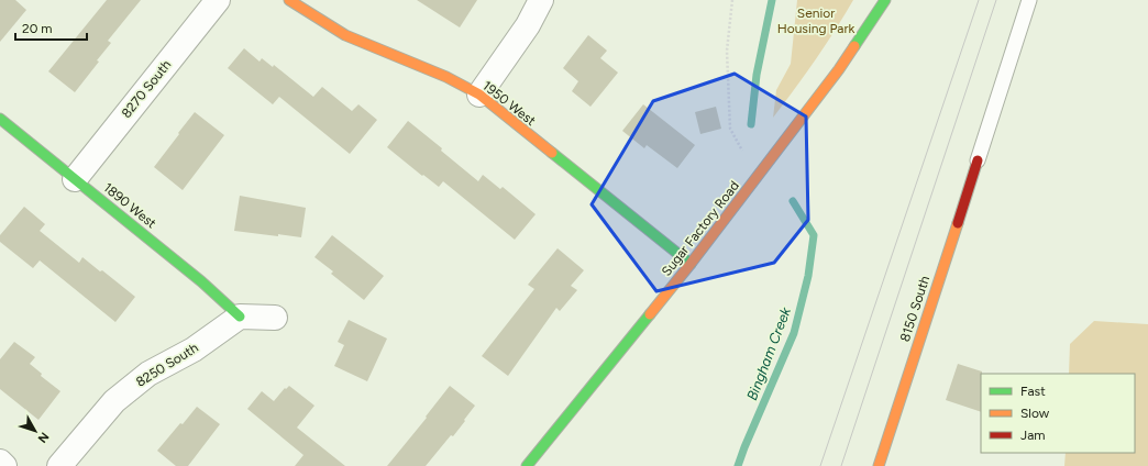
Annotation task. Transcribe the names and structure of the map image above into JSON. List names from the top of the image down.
{
  "streets": {
    "street": [
      "8270 South",
      "1950 West",
      "1890 West",
      "Sugar Factory Road",
      "8150 South",
      "8250 South"
    ]
  },
  "crossings": [
    ["8270 South", "1890 West"],
    ["1950 West", "Sugar Factory Road"],
    ["1890 West", "8250 South"]
  ],
  "water": ["Bingham Creek"],
  "parks": ["Senior Housing Park"],
  "legend": ["Fast", "Slow", "Jam"],
  "scale_bar": "20 m",
  "north": "bottom right"
}
